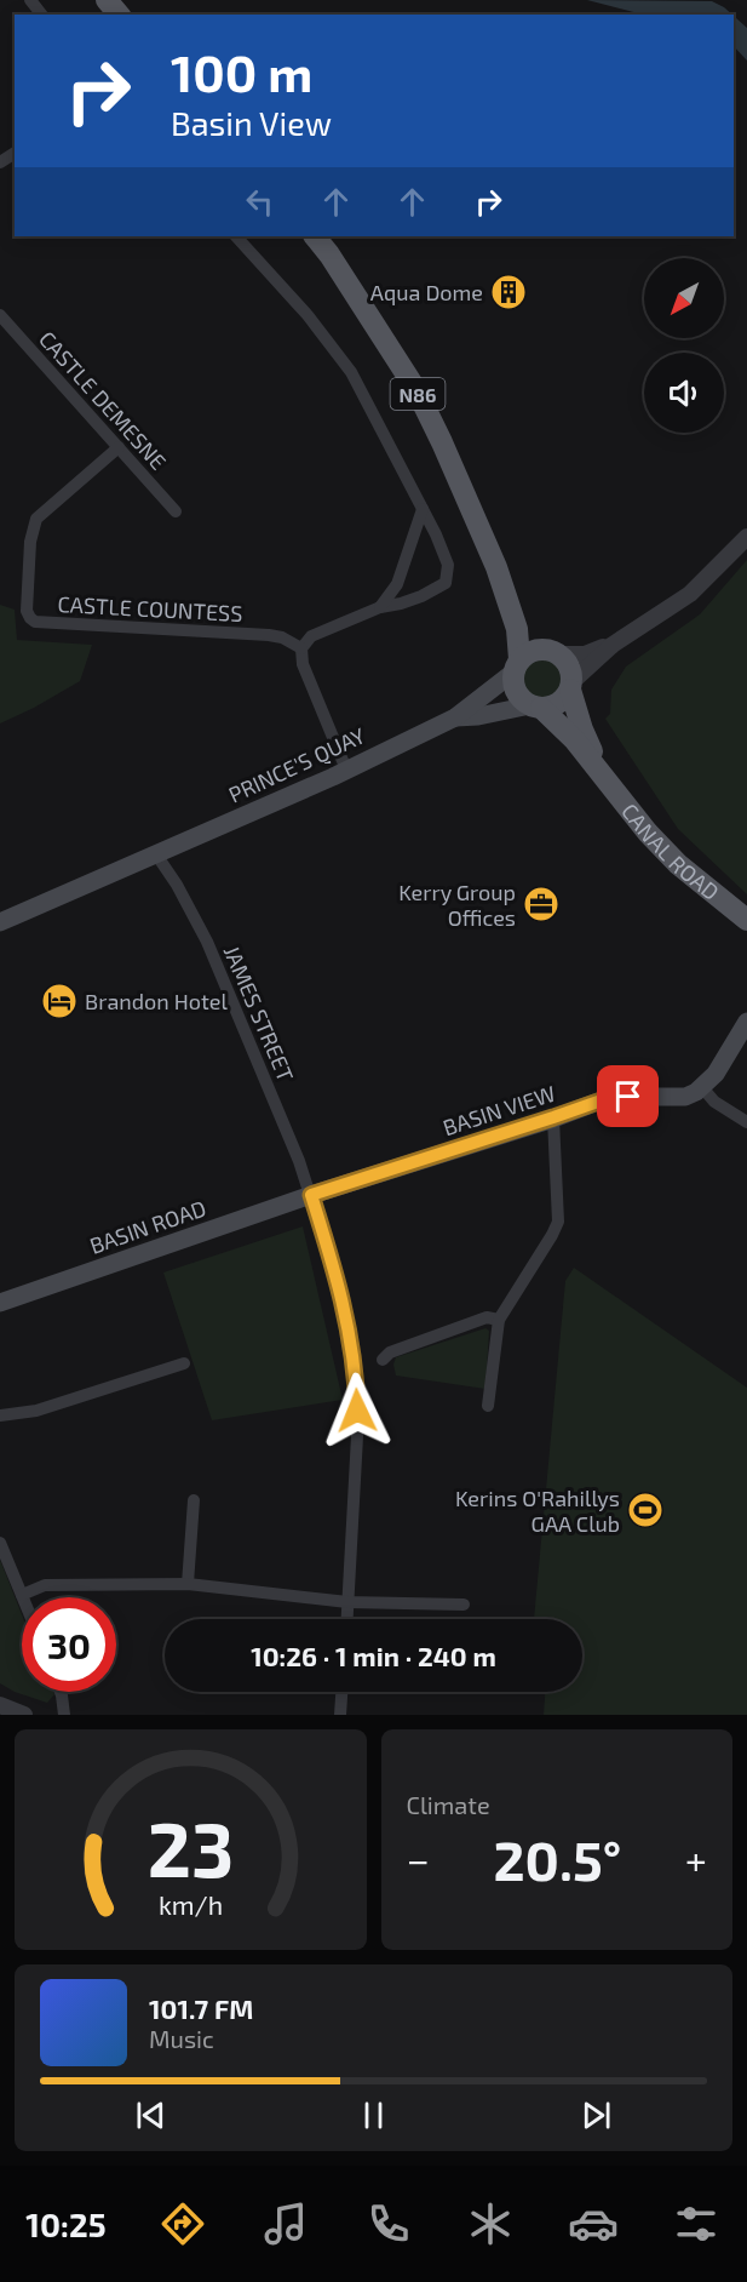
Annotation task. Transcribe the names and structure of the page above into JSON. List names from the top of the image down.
{
  "streets": {
    "main road": [
      "N86",
      "PRINCE'S QUAY",
      "CANAL ROAD",
      "BASIN VIEW",
      "BASIN ROAD"
    ],
    "street": ["CASTLE DEMESNE", "CASTLE COUNTESS", "JAMES STREET"]
  },
  "crossings": [
    ["N86", "PRINCE'S QUAY"],
    ["N86", "CANAL ROAD"],
    ["CASTLE DEMESNE", "CASTLE COUNTESS"],
    ["PRINCE'S QUAY", "JAMES STREET"],
    ["JAMES STREET", "BASIN VIEW"],
    ["JAMES STREET", "BASIN ROAD"],
    ["BASIN VIEW", "BASIN ROAD"]
  ],
  "places": {
    "building": ["Aqua Dome"],
    "office": ["Kerry Group Offices"],
    "hotel": ["Brandon Hotel"],
    "sports": ["Kerins O'Rahillys GAA Club"]
  },
  "north": "bottom left",
  "page": {
    "turn": ["100 m", "Basin View"],
    "limit": "30",
    "trip": "10:26 · 1 min · 240 m",
    "tile": "Climate",
    "heat": ["−", "20.5°", "+"],
    "song": ["101.7 FM", "Music"],
    "tabs": "10:25",
    "gauge": ["23", "km/h"]
  }
}
